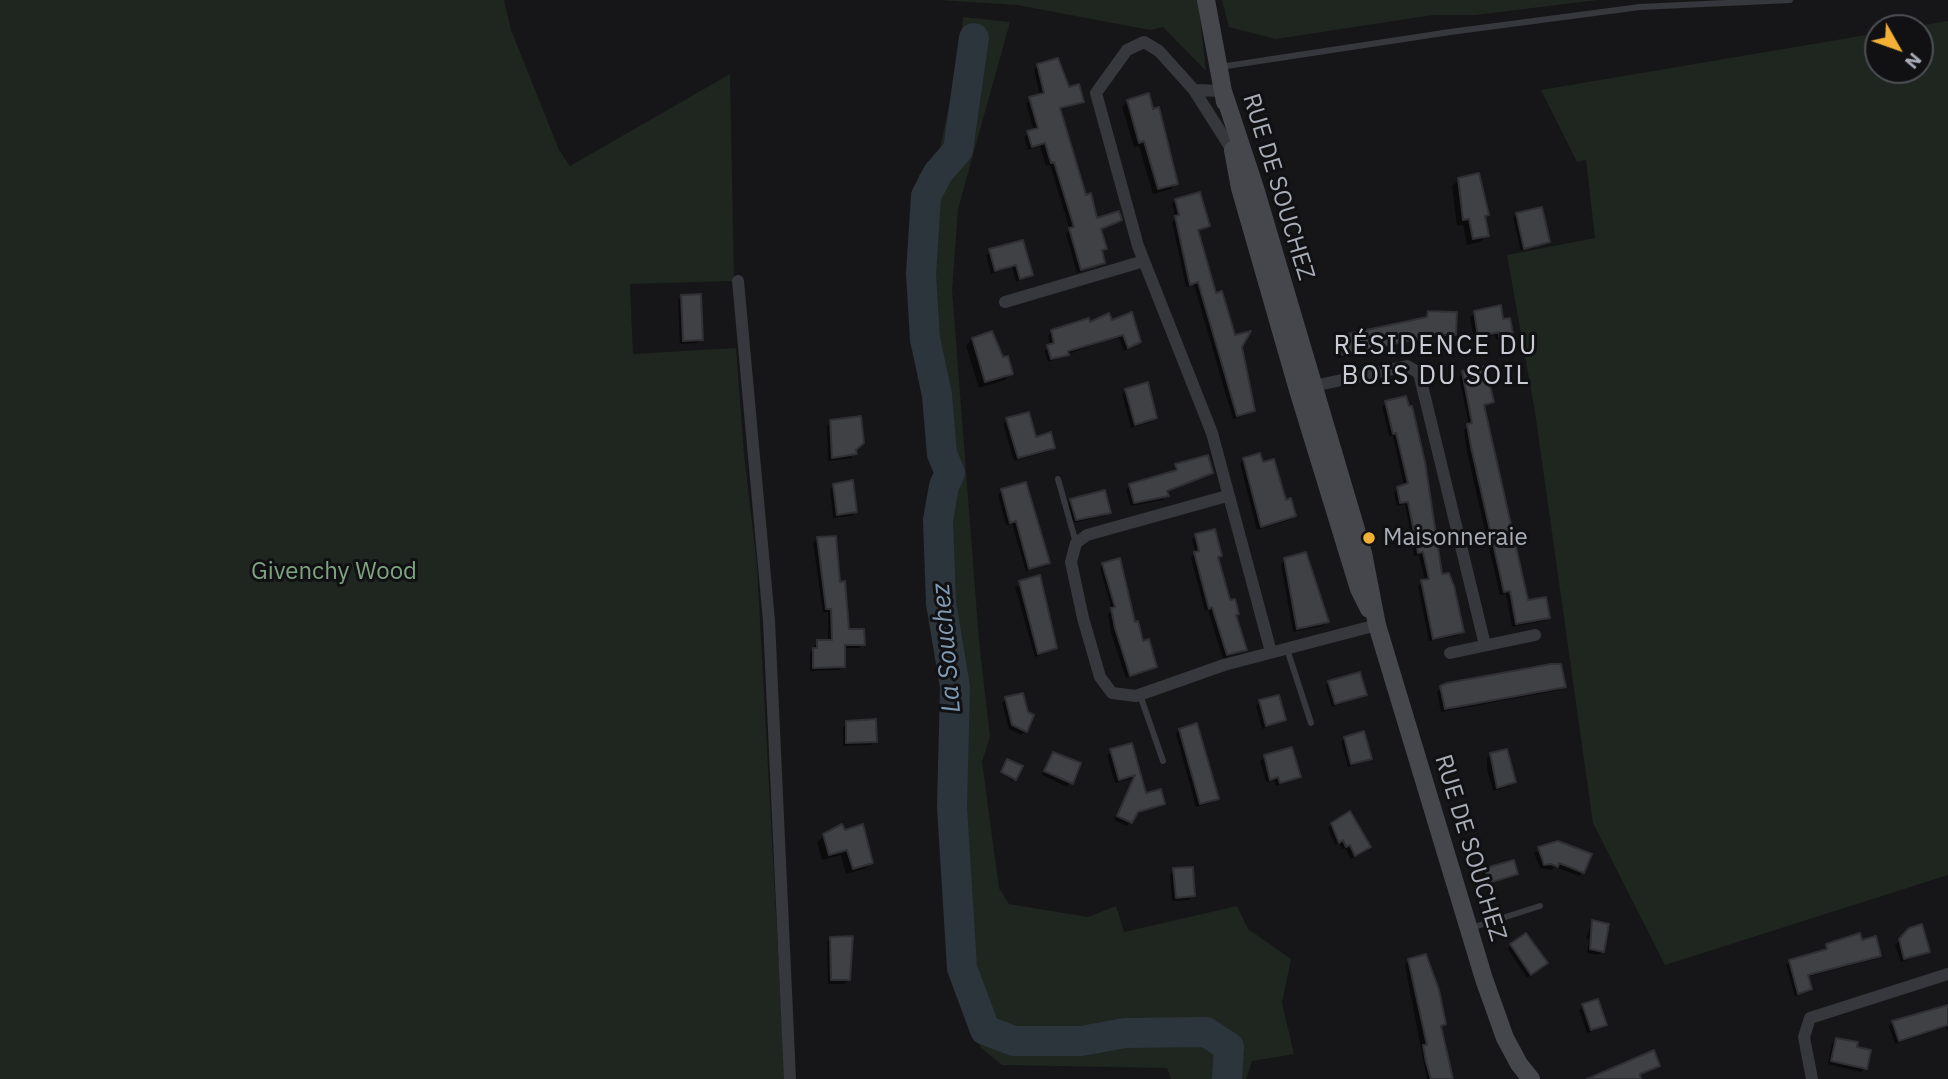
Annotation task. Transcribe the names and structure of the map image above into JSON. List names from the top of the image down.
{
  "streets": {
    "main road": ["RUE DE SOUCHEZ"]
  },
  "districts": ["RÉSIDENCE DU BOIS DU SOIL"],
  "water": ["La Souchez"],
  "parks": ["Givenchy Wood"],
  "places": ["Maisonneraie"],
  "north": "bottom right"
}
